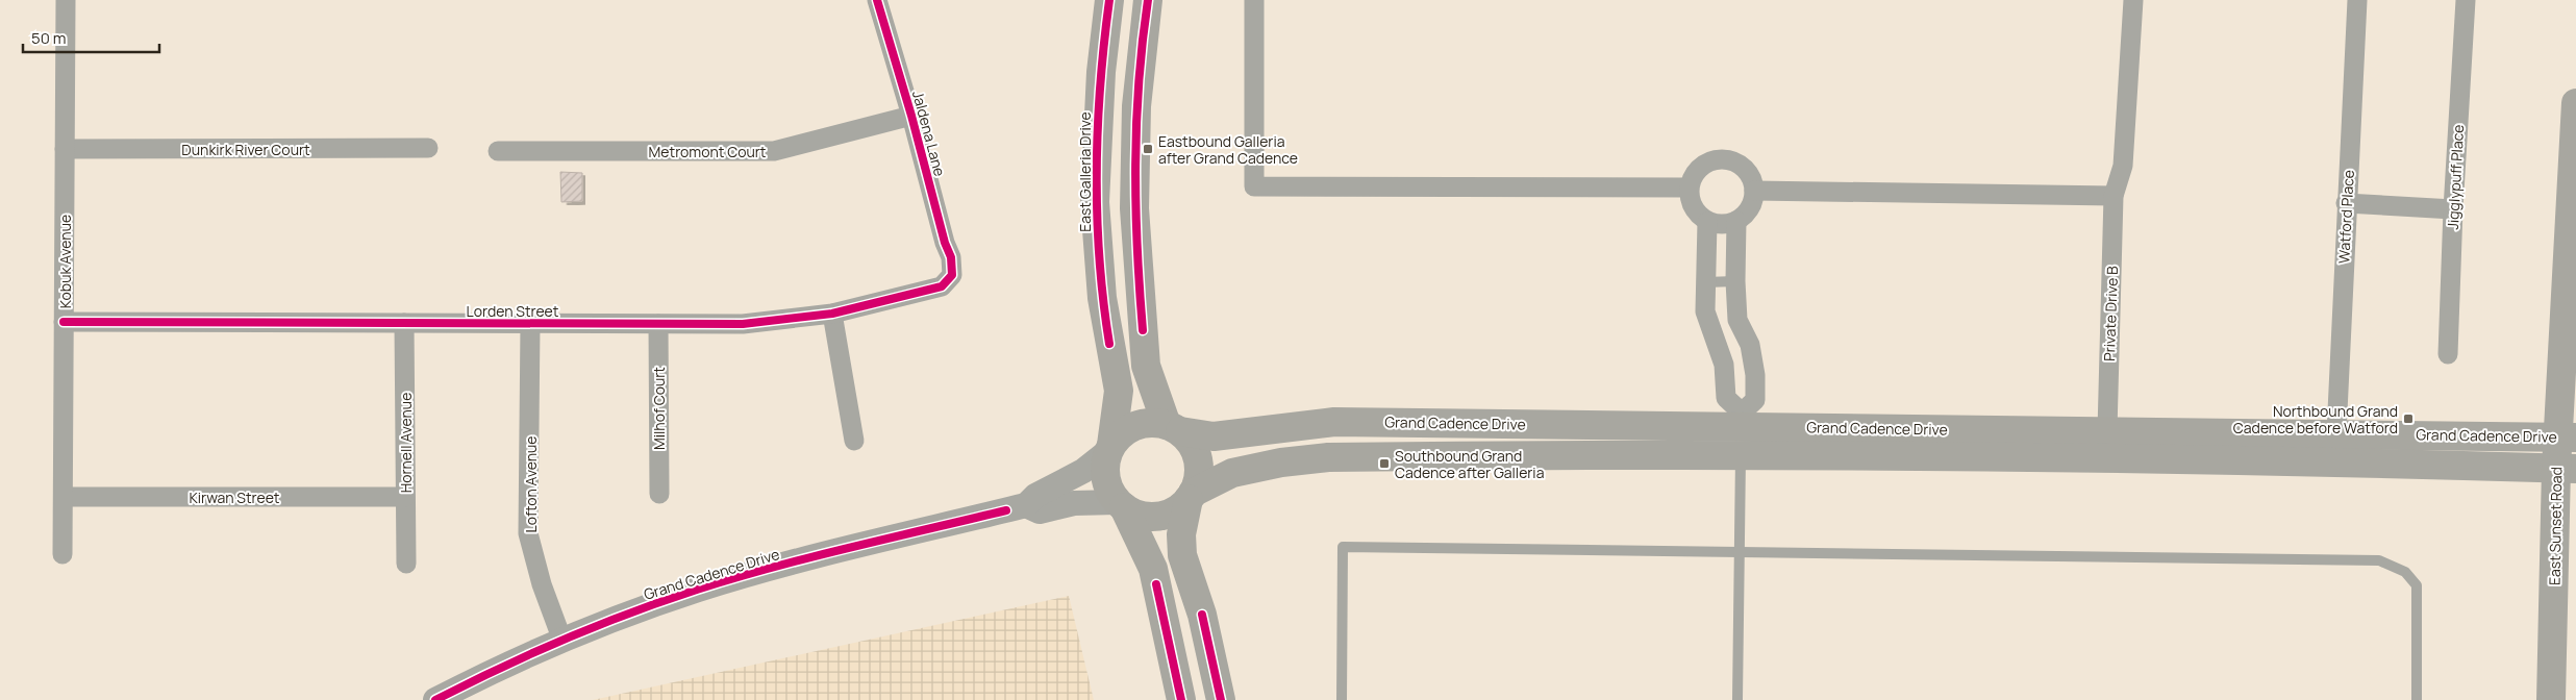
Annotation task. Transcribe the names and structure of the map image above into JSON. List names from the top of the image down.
{
  "streets": {
    "main road": ["East Galleria Drive", "Grand Cadence Drive", "East Sunset Road"],
    "street": [
      "Jaldena Lane",
      "Dunkirk River Court",
      "Metromont Court",
      "Jigglypuff Place",
      "Watford Place",
      "Kobuk Avenue",
      "Lorden Street",
      "Private Drive B",
      "Milhof Court",
      "Hornell Avenue",
      "Lofton Avenue",
      "Kirwan Street"
    ]
  },
  "crossings": [
    ["Jaldena Lane", "Metromont Court"],
    ["Jaldena Lane", "Lorden Street"],
    ["Dunkirk River Court", "Kobuk Avenue"],
    ["East Galleria Drive", "Grand Cadence Drive"],
    ["Watford Place", "Grand Cadence Drive"],
    ["Kobuk Avenue", "Lorden Street"],
    ["Kobuk Avenue", "Kirwan Street"],
    ["Lorden Street", "Milhof Court"],
    ["Lorden Street", "Hornell Avenue"],
    ["Lorden Street", "Lofton Avenue"],
    ["Private Drive B", "Grand Cadence Drive"],
    ["Grand Cadence Drive", "Lofton Avenue"],
    ["Grand Cadence Drive", "East Sunset Road"],
    ["Hornell Avenue", "Kirwan Street"]
  ],
  "places": {
    "transit": ["Eastbound Galleria after Grand Cadence", "Northbound Grand Cadence before Watford", "Southbound Grand Cadence after Galleria"]
  },
  "scale_bar": "50 m"
}
